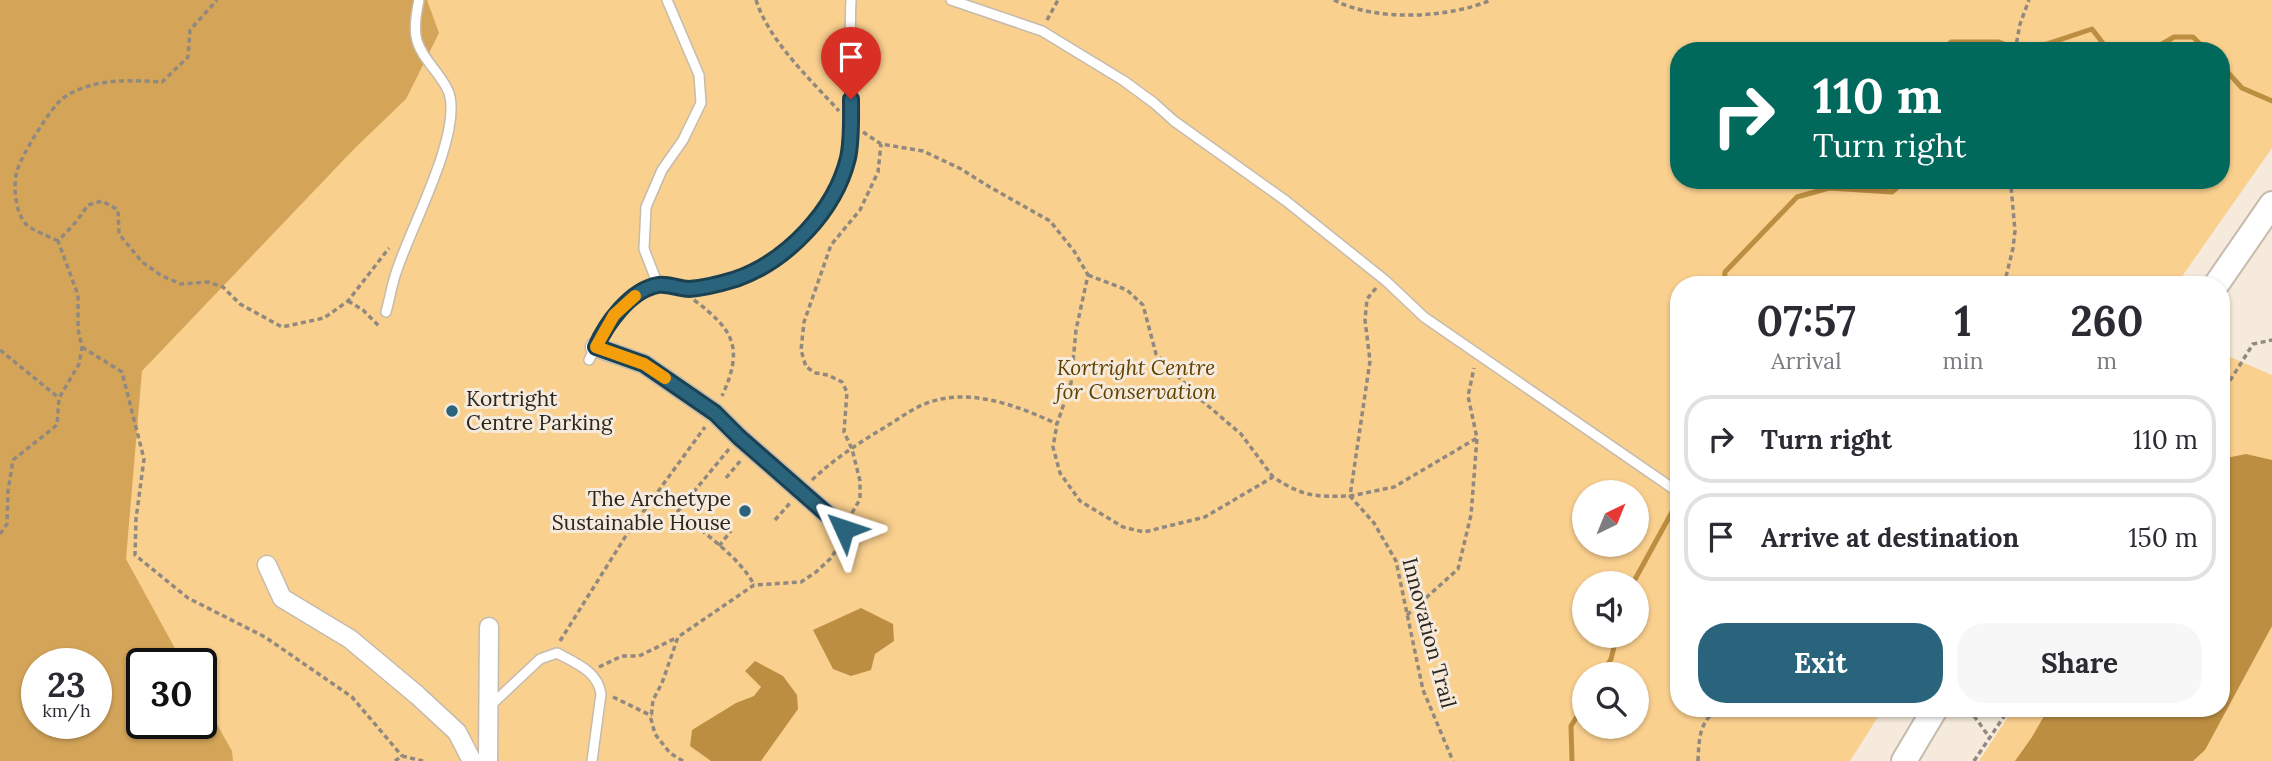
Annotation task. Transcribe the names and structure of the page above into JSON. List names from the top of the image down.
{
  "streets": {
    "path": ["Innovation Trail"]
  },
  "parks": ["Kortright Centre for Conservation"],
  "places": ["Kortright Centre Parking", "The Archetype Sustainable House"],
  "north": "top right",
  "page": {
    "turn": ["110 m", "Turn right"],
    "eta": [
      "07:57",
      "Arrival",
      "1",
      "min",
      "260",
      "m"
    ],
    "list": [
      {
        "name": "Turn right",
        "value": "110 m"
      },
      {
        "name": "Arrive at destination",
        "value": "150 m"
      }
    ],
    "buttons": ["Exit", "Share"],
    "speed": "23 km/h",
    "limit": "30"
  }
}
